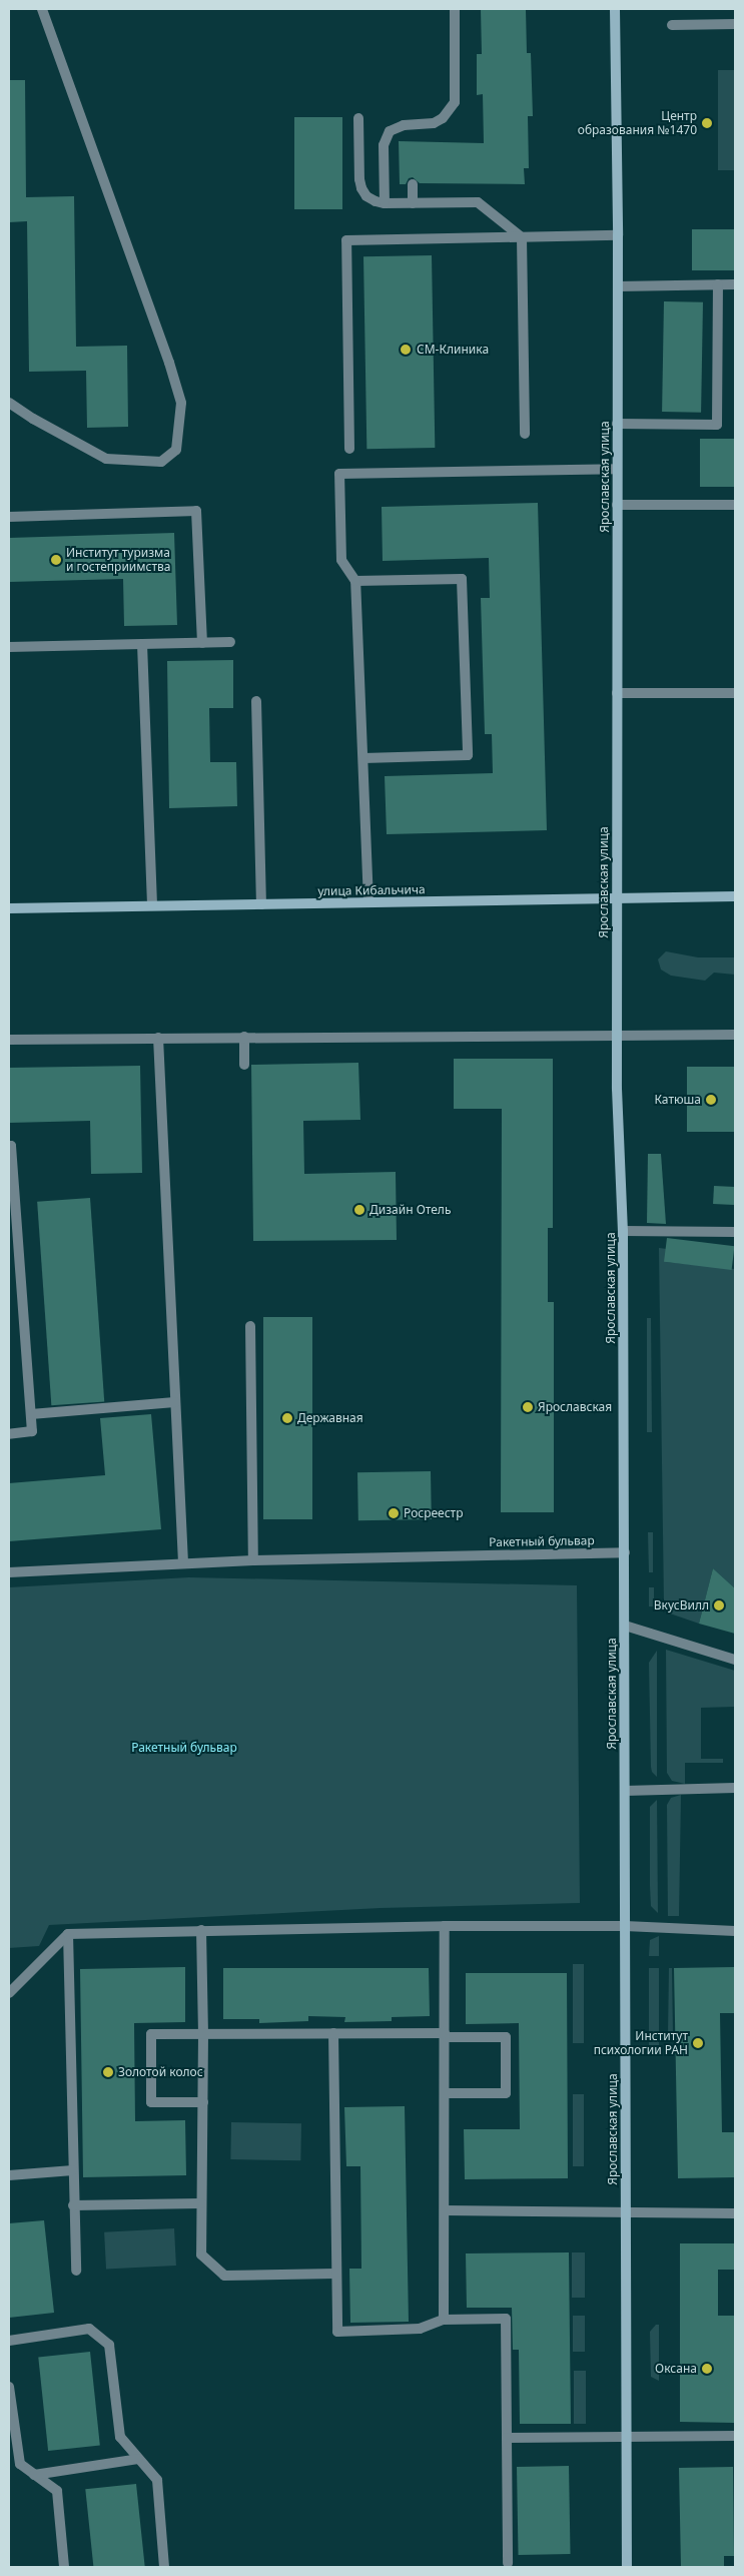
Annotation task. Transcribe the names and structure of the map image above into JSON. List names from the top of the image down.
{
  "streets": {
    "street": ["Ярославская улица", "улица Кибальчича", "Ракетный бульвар"]
  },
  "crossings": [
    ["Ярославская улица", "улица Кибальчича"],
    ["Ярославская улица", "Ракетный бульвар"]
  ],
  "parks": ["Ракетный бульвар"],
  "places": [
    "Центр образования №1470",
    "СМ-Клиника",
    "Институт туризма и гостеприимства",
    "Катюша",
    "Дизайн Отель",
    "Ярославская",
    "Державная",
    "Росреестр",
    "ВкусВилл",
    "Институт психологии РАН",
    "Золотой колос",
    "Оксана"
  ]
}
